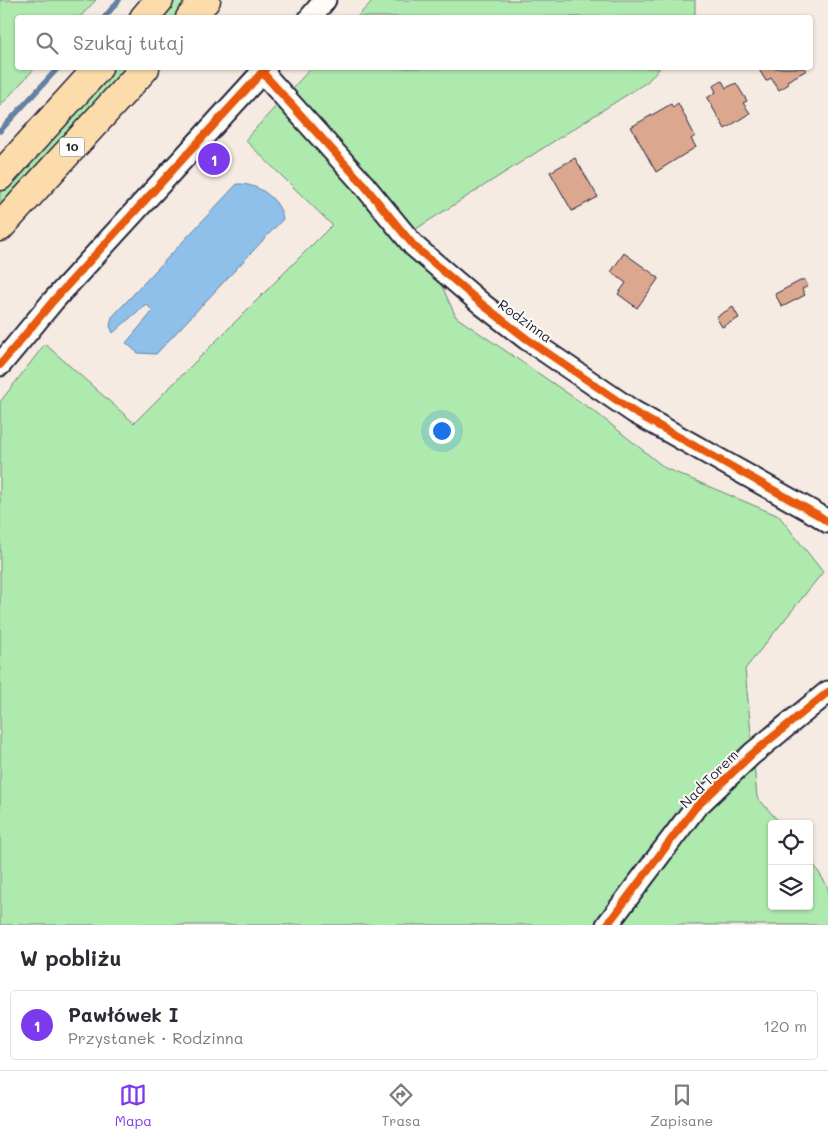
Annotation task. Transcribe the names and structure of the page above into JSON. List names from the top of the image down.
{
  "streets": {
    "highway": ["10"],
    "street": ["Rodzinna", "Nad Torem"]
  },
  "page": {
    "search": "Szukaj tutaj",
    "pins": "1",
    "heading": "W pobliżu",
    "list": [
      {
        "mark": "1",
        "name": "Pawłówek I",
        "note": "Przystanek · Rodzinna",
        "value": "120 m"
      }
    ],
    "nav": ["Mapa", "Trasa", "Zapisane"]
  }
}
